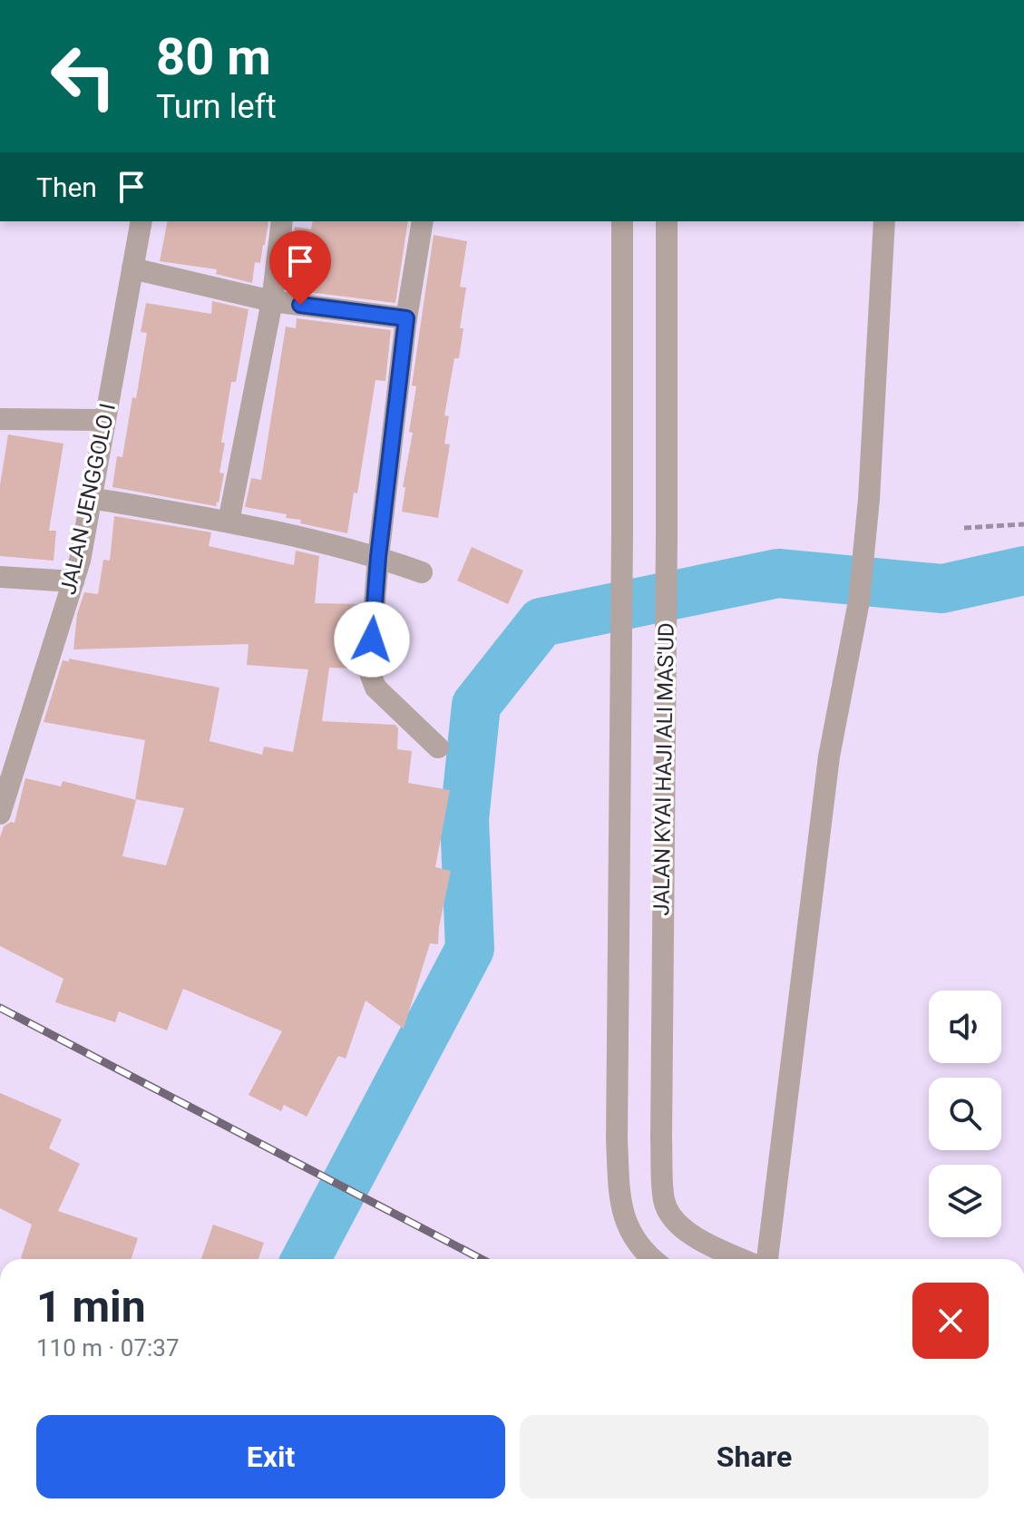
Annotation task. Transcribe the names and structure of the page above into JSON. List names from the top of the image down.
{
  "streets": {
    "street": ["JALAN JENGGOLO I", "JALAN KYAI HAJI ALI MAS'UD"]
  },
  "page": {
    "turn": ["80 m", "Turn left"],
    "then": "Then",
    "heading": ["1 min", "110 m · 07:37"],
    "buttons": ["Exit", "Share"]
  }
}
